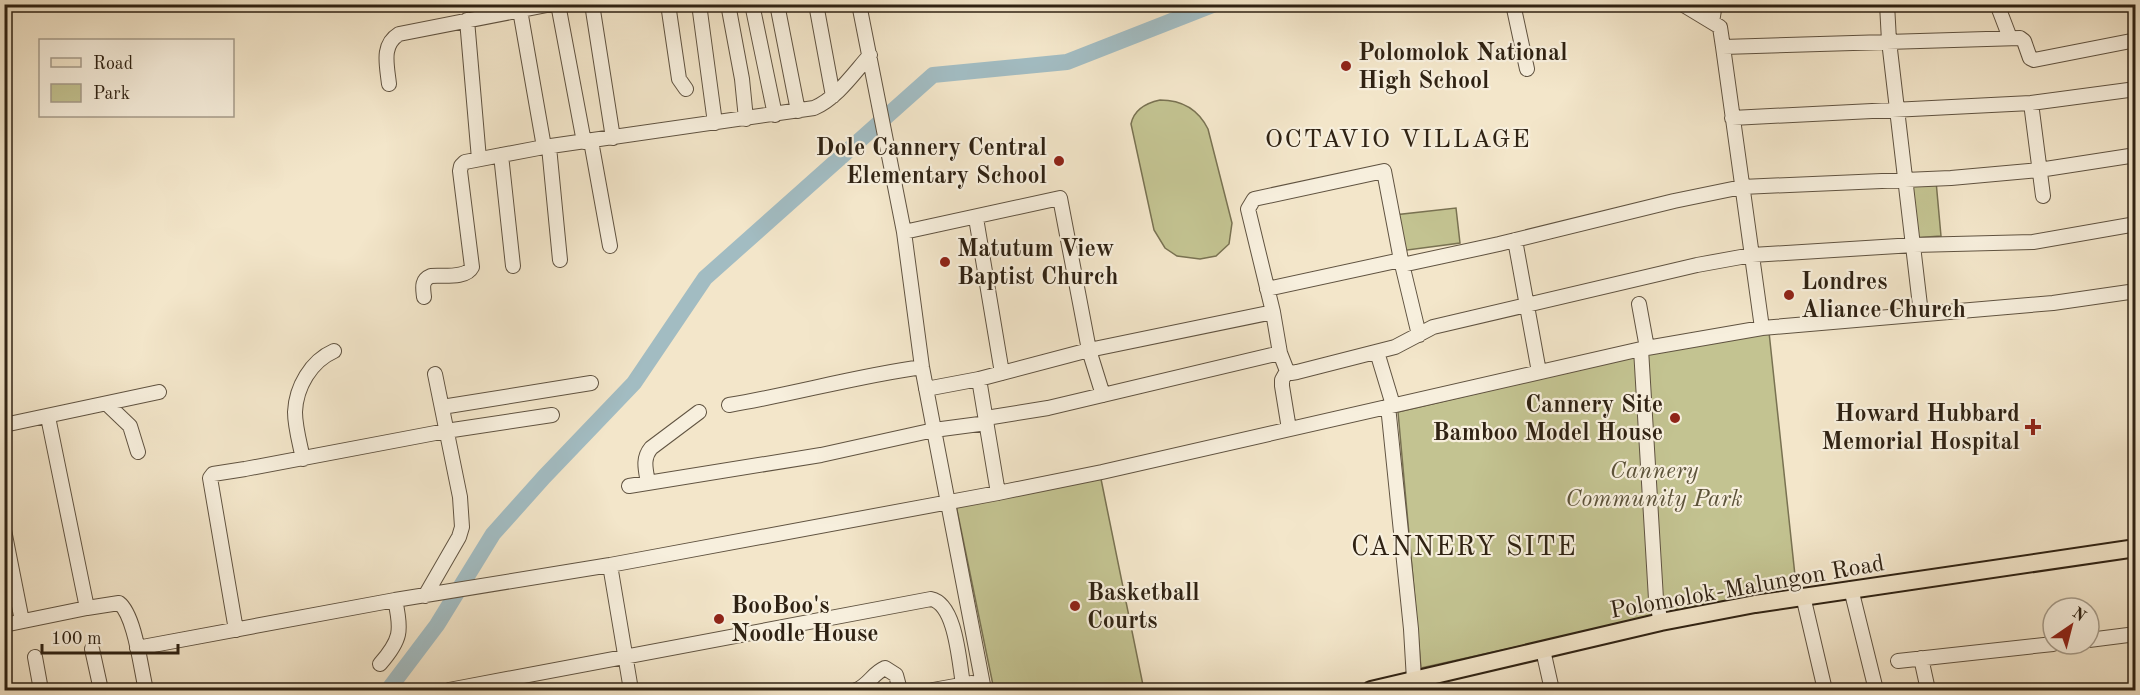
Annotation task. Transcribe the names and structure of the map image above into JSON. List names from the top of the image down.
{
  "streets": {
    "main road": ["Polomolok-Malungon Road"]
  },
  "districts": ["OCTAVIO VILLAGE", "CANNERY SITE"],
  "parks": ["Cannery Community Park"],
  "places": {
    "other": [
      "Polomolok National High School",
      "Dole Cannery Central Elementary School",
      "Matutum View Baptist Church",
      "Londres Aliance Church",
      "Cannery Site Bamboo Model House",
      "Basketball Courts",
      "BooBoo's Noodle House"
    ],
    "health": ["Howard Hubbard Memorial Hospital"]
  },
  "legend": ["Road", "Park"],
  "scale_bar": "100 m",
  "north": "top right"
}
